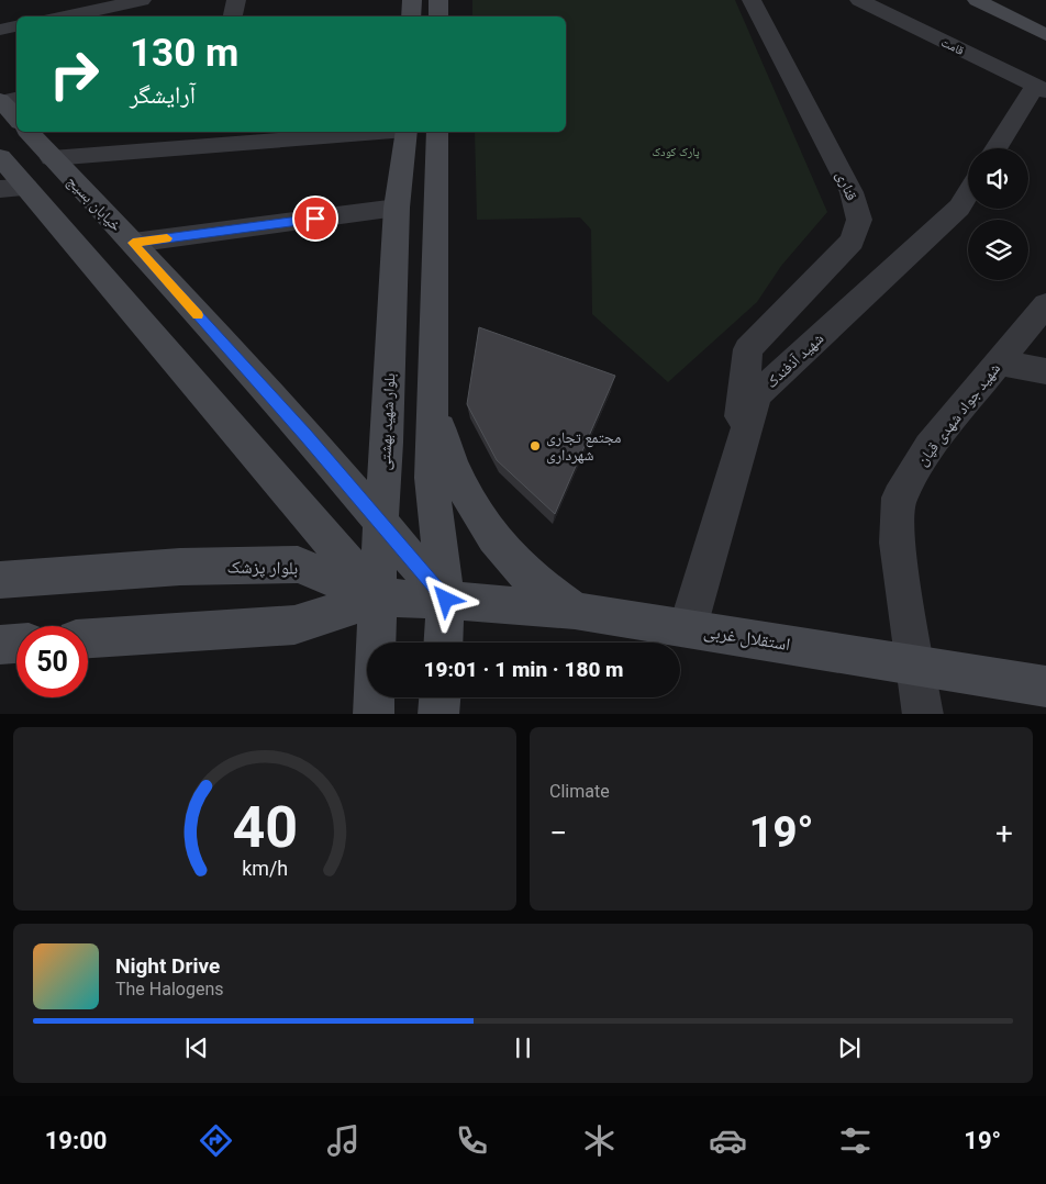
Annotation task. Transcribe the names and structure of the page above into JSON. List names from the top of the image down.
{
  "streets": {
    "main road": [
      "خیابان بسیج",
      "بلوار شهید بهشتی",
      "بلوار پزشک",
      "استقلال غربی"
    ],
    "street": [
      "قامت",
      "قناری",
      "شهید آذفندک",
      "شهید جواد شهدی قپان"
    ]
  },
  "crossings": [
    ["قناری", "شهید آذفندک"],
    ["خیابان بسیج", "بلوار شهید بهشتی"],
    ["خیابان بسیج", "استقلال غربی"],
    ["شهید آذفندک", "استقلال غربی"],
    ["شهید جواد شهدی قپان", "استقلال غربی"],
    ["بلوار شهید بهشتی", "بلوار پزشک"],
    ["بلوار شهید بهشتی", "استقلال غربی"],
    ["بلوار پزشک", "استقلال غربی"]
  ],
  "parks": ["پارک کودک"],
  "places": ["مجتمع تجاری شهرداری"],
  "page": {
    "turn": ["130 m", "آرایشگر"],
    "limit": "50",
    "trip": "19:01 · 1 min · 180 m",
    "tile": "Climate",
    "heat": ["−", "19°", "+"],
    "song": ["Night Drive", "The Halogens"],
    "tabs": ["19:00", "19°"],
    "gauge": ["40", "km/h"]
  }
}
